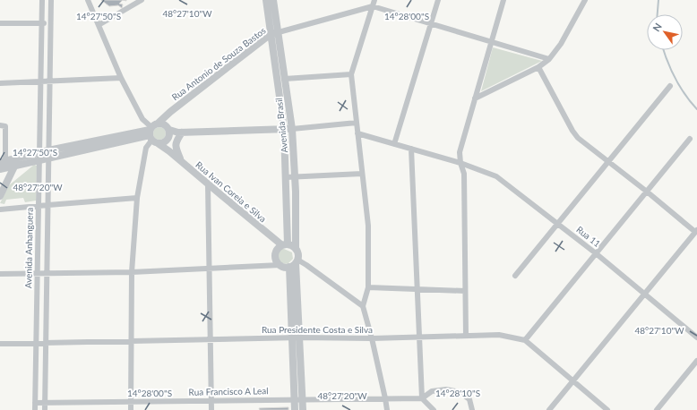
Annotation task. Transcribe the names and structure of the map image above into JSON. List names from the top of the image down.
{
  "streets": {
    "street": [
      "Rua Antonio de Souza Bastos",
      "Avenida Brasil",
      "Rua Ivan Coreia e Silva",
      "Rua 11",
      "Avenida Anhanguera",
      "Rua Presidente Costa e Silva",
      "Rua Francisco A Leal"
    ]
  },
  "crossings": [
    ["Rua Antonio de Souza Bastos", "Avenida Brasil"],
    ["Rua Antonio de Souza Bastos", "Rua Ivan Coreia e Silva"],
    ["Avenida Brasil", "Rua Ivan Coreia e Silva"],
    ["Avenida Anhanguera", "Rua Presidente Costa e Silva"],
    ["Avenida Anhanguera", "Rua Francisco A Leal"]
  ],
  "north": "top left",
  "coordinates": [
    "48°27'10\"W",
    "14°28'00\"S",
    "14°27'50\"S",
    "48°27'20\"W",
    "14°28'10\"S"
  ]
}
